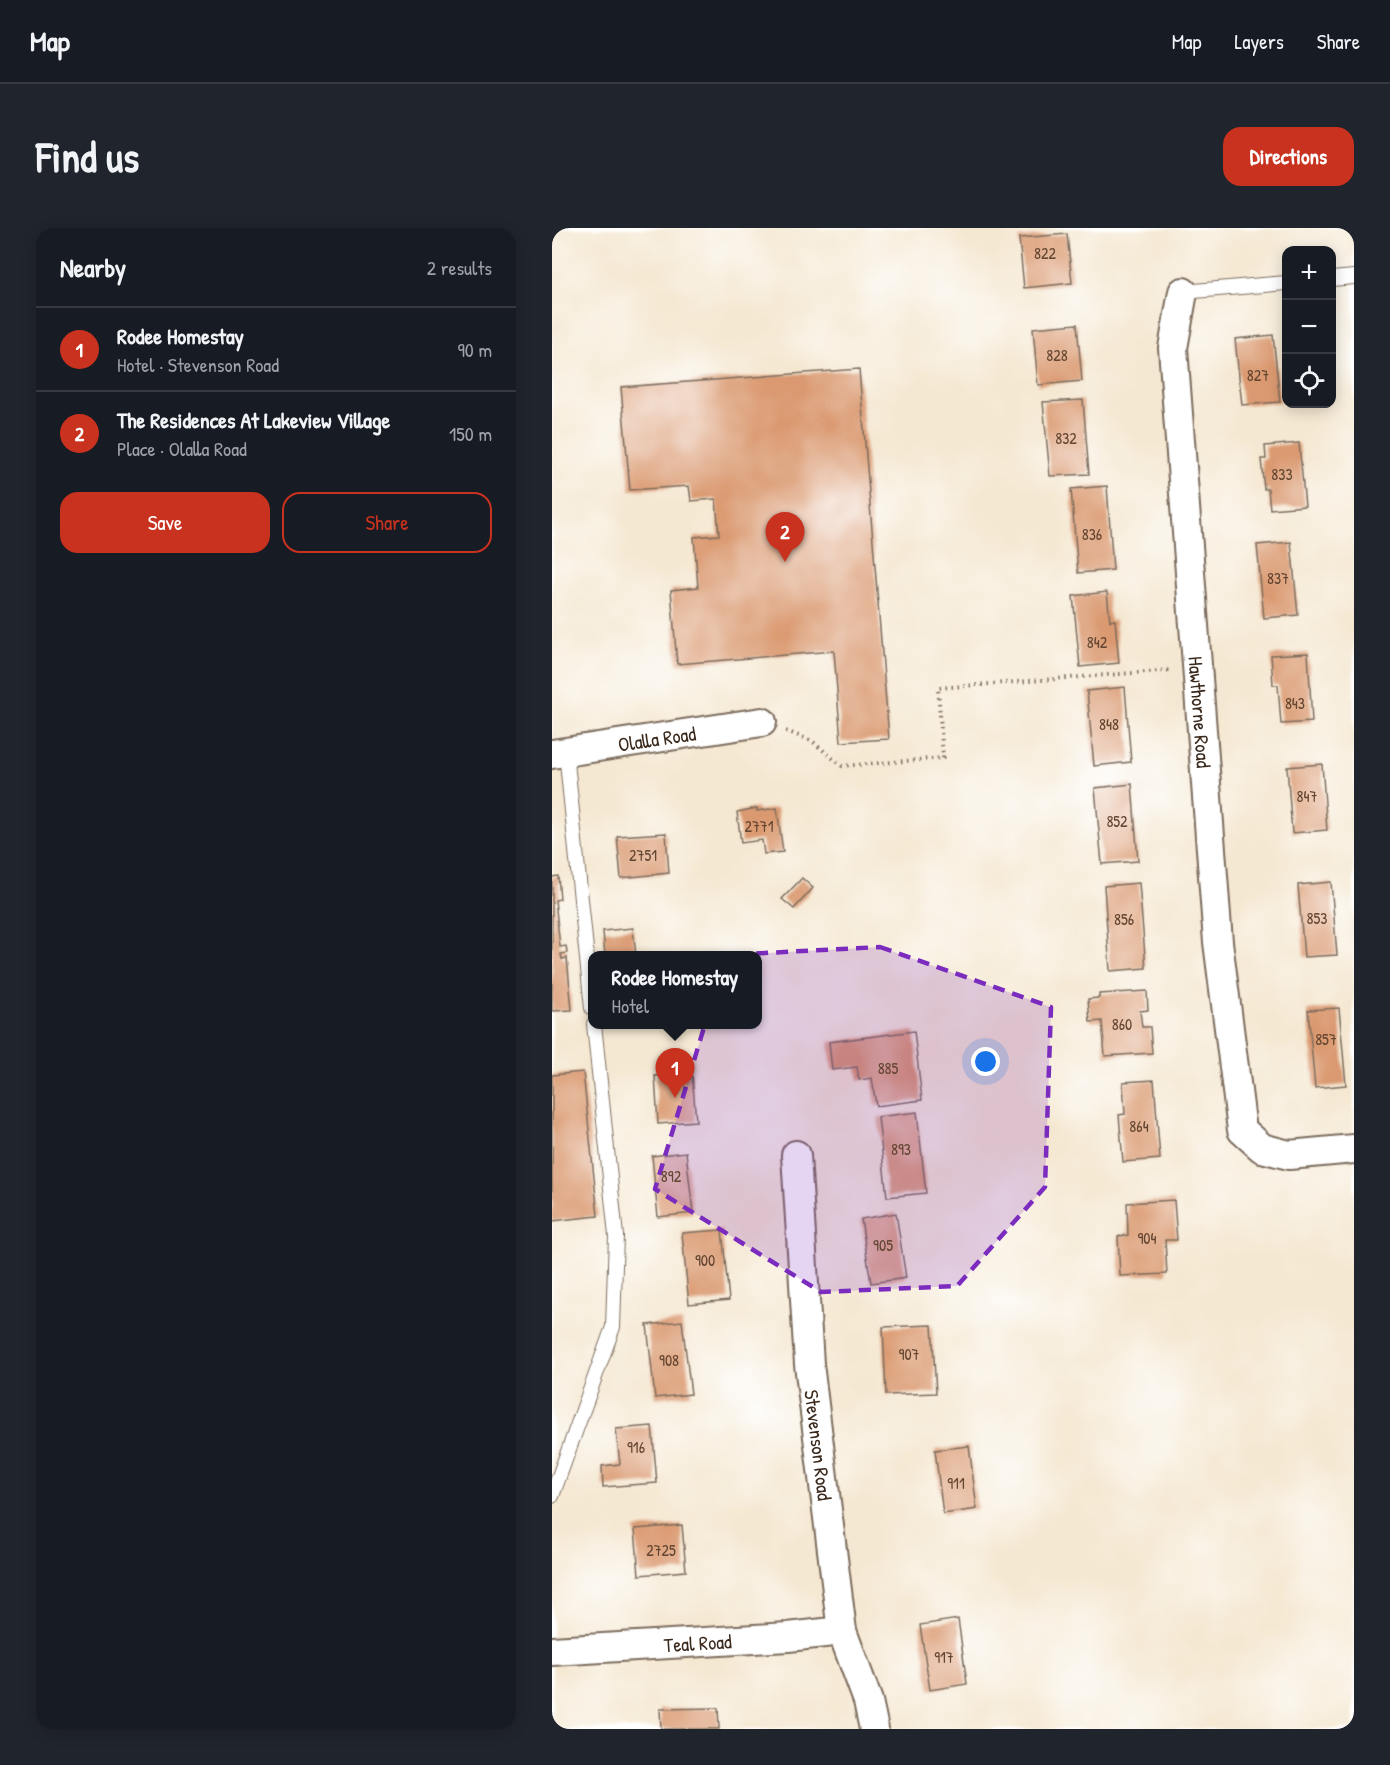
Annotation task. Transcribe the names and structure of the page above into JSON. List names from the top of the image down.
{
  "streets": {
    "street": [
      "Hawthorne Road",
      "Olalla Road",
      "Stevenson Road",
      "Teal Road"
    ]
  },
  "crossings": [
    ["Stevenson Road", "Teal Road"]
  ],
  "house_numbers": [
    "822",
    "828",
    "827",
    "832",
    "833",
    "836",
    "837",
    "842",
    "843",
    "848",
    "847",
    "852",
    "2771",
    "2751",
    "853",
    "856",
    "860",
    "857",
    "885",
    "864",
    "893",
    "892",
    "904",
    "905",
    "900",
    "907",
    "908",
    "916",
    "911",
    "2725",
    "917"
  ],
  "page": {
    "header": "Map",
    "nav": ["Map", "Layers", "Share"],
    "buttons": [
      "Directions",
      ["Save", "Share"]
    ],
    "title": "Find us",
    "heading": ["Nearby", "2 results"],
    "map_buttons": ["+", "−"],
    "list": [
      {
        "mark": "1",
        "name": "Rodee Homestay",
        "note": "Hotel · Stevenson Road",
        "value": "90 m"
      },
      {
        "mark": "2",
        "name": "The Residences At Lakeview Village",
        "note": "Place · Olalla Road",
        "value": "150 m"
      }
    ],
    "pins": ["2", "1"],
    "popup": ["Rodee Homestay", "Hotel"]
  }
}
